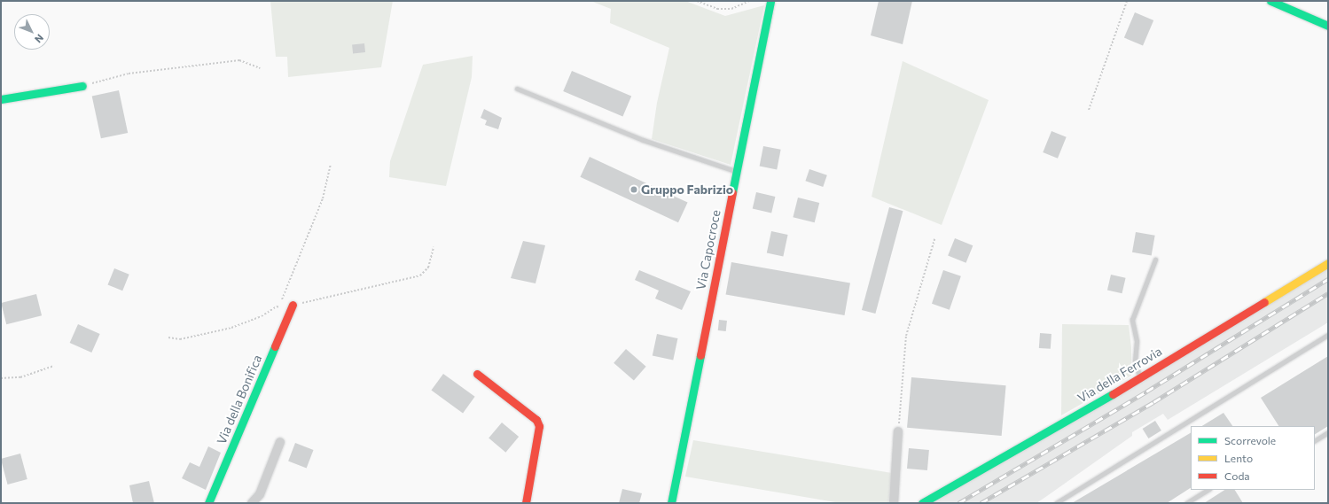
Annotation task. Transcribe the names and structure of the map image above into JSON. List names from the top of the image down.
{
  "streets": {
    "street": ["Via Capocroce", "Via della Ferrovia", "Via della Bonifica"]
  },
  "places": ["Gruppo Fabrizio"],
  "legend": ["Scorrevole", "Lento", "Coda"],
  "north": "bottom right"
}
